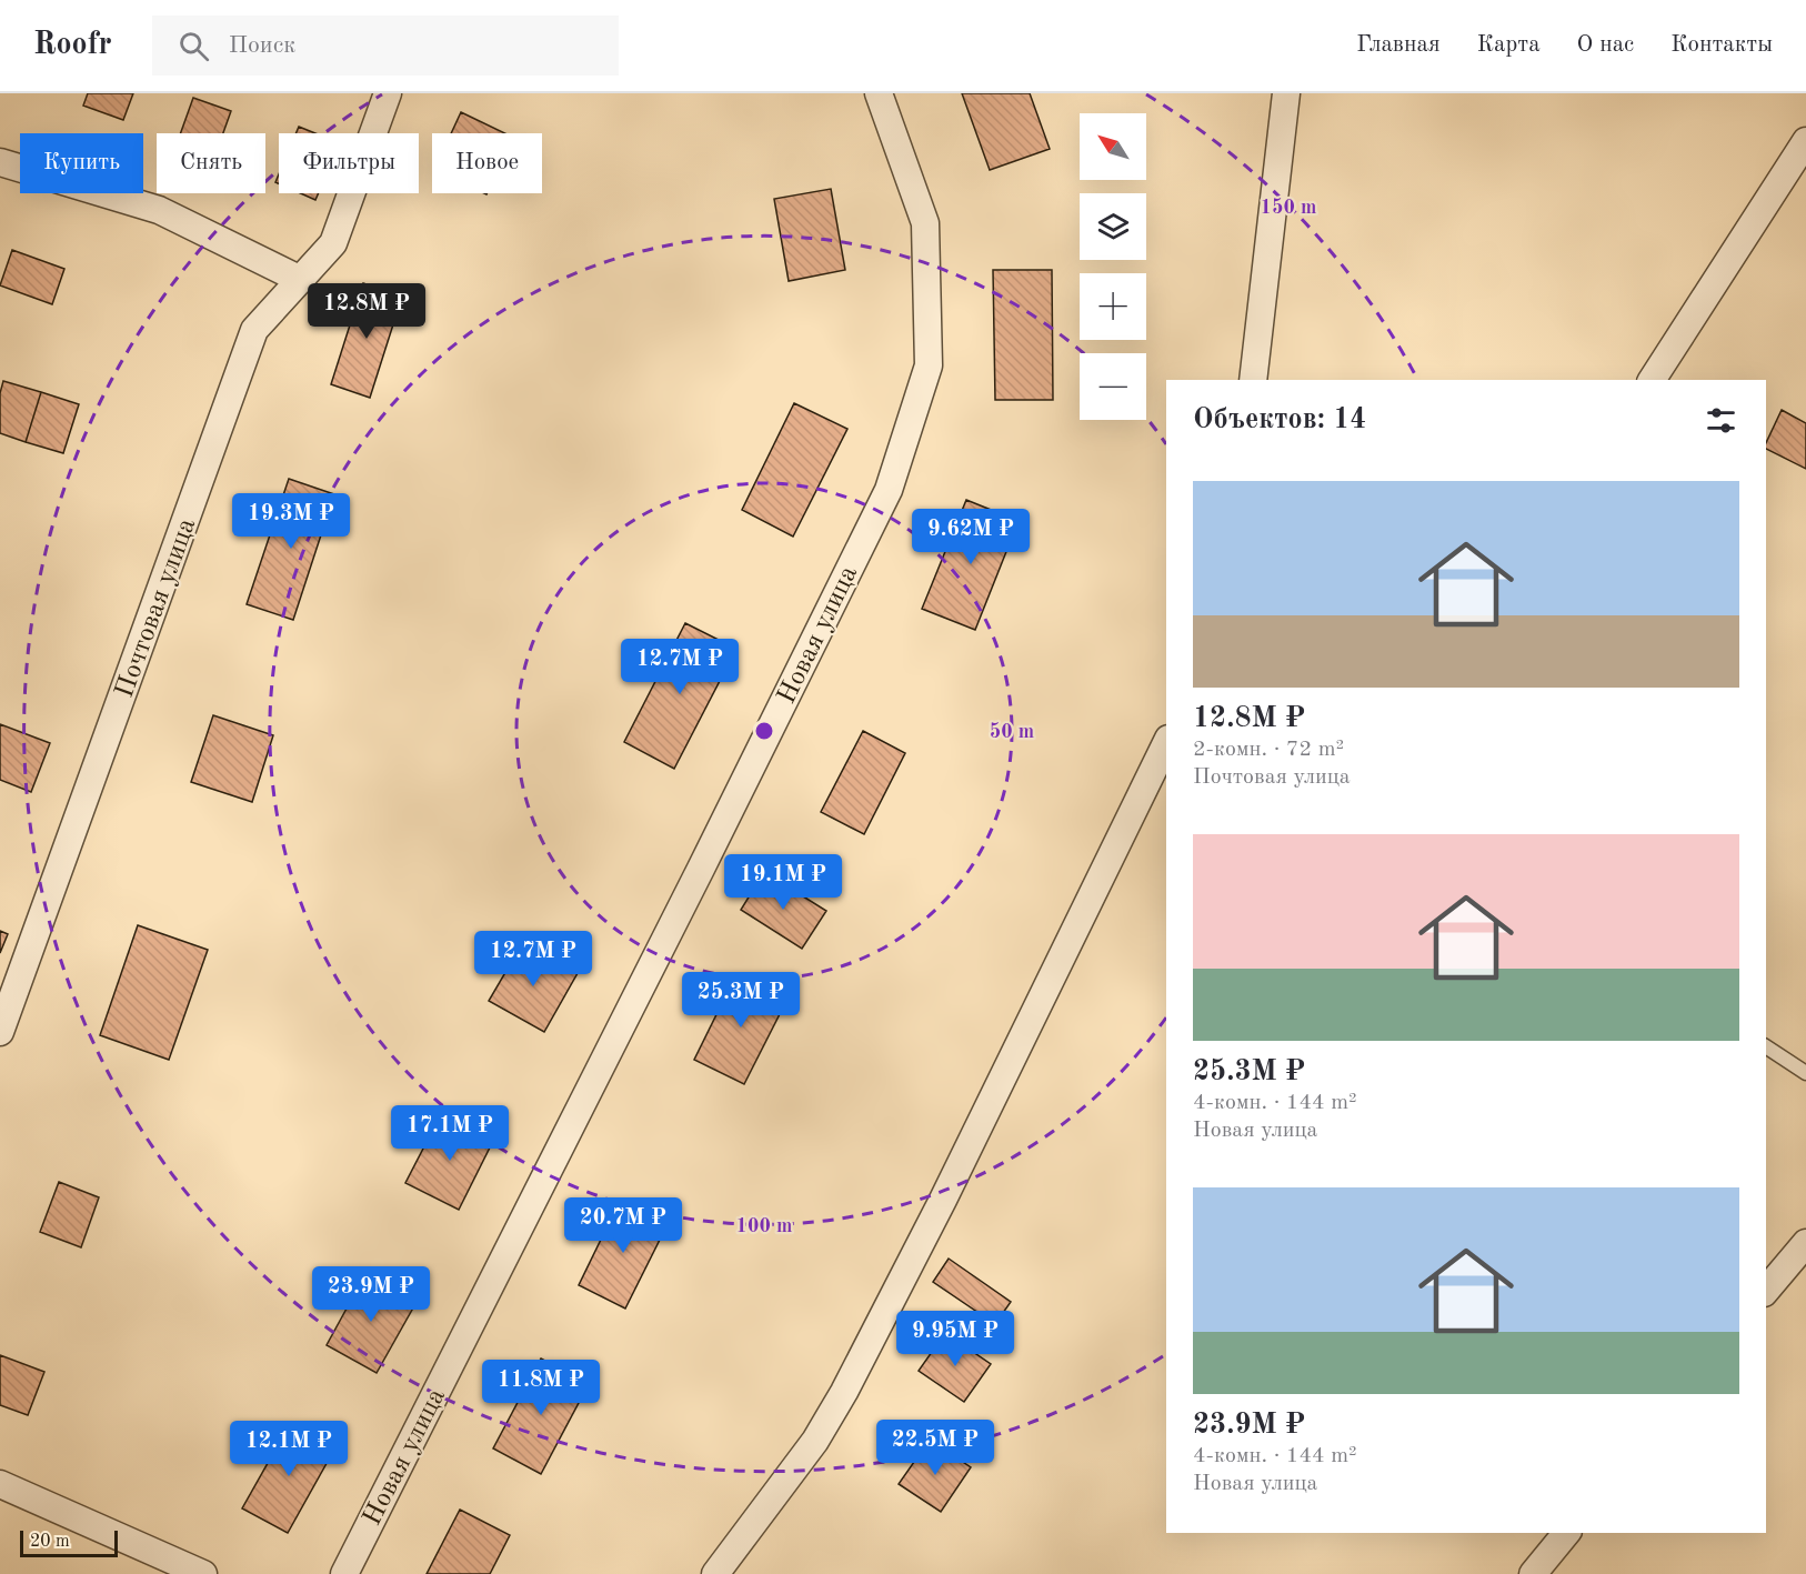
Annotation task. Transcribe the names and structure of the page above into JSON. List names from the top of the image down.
{
  "streets": {
    "street": ["Почтовая улица", "Новая улица"]
  },
  "scale_bar": "20 m",
  "north": "top left",
  "page": {
    "header": "Roofr",
    "search": "Поиск",
    "nav": [
      "Главная",
      "Карта",
      "О нас",
      "Контакты"
    ],
    "map_buttons": ["+", "−"],
    "chip": [
      "Купить",
      "Снять",
      "Фильтры",
      "Новое"
    ],
    "price": [
      "12.8M ₽",
      "19.3M ₽",
      "9.62M ₽",
      "12.7M ₽",
      "19.1M ₽",
      "12.7M ₽",
      "25.3M ₽",
      "17.1M ₽",
      "20.7M ₽",
      "23.9M ₽",
      "9.95M ₽",
      "11.8M ₽",
      "22.5M ₽",
      "12.1M ₽"
    ],
    "heading": "Объектов: 14",
    "list": [
      {
        "name": "12.8M ₽",
        "note": "2-комн. · 72 m² · Почтовая улица"
      },
      {
        "name": "25.3M ₽",
        "note": "4-комн. · 144 m² · Новая улица"
      },
      {
        "name": "23.9M ₽",
        "note": "4-комн. · 144 m² · Новая улица"
      }
    ],
    "scale": "20 m"
  },
  "rings": ["150 m", "50 m", "100 m"]
}
